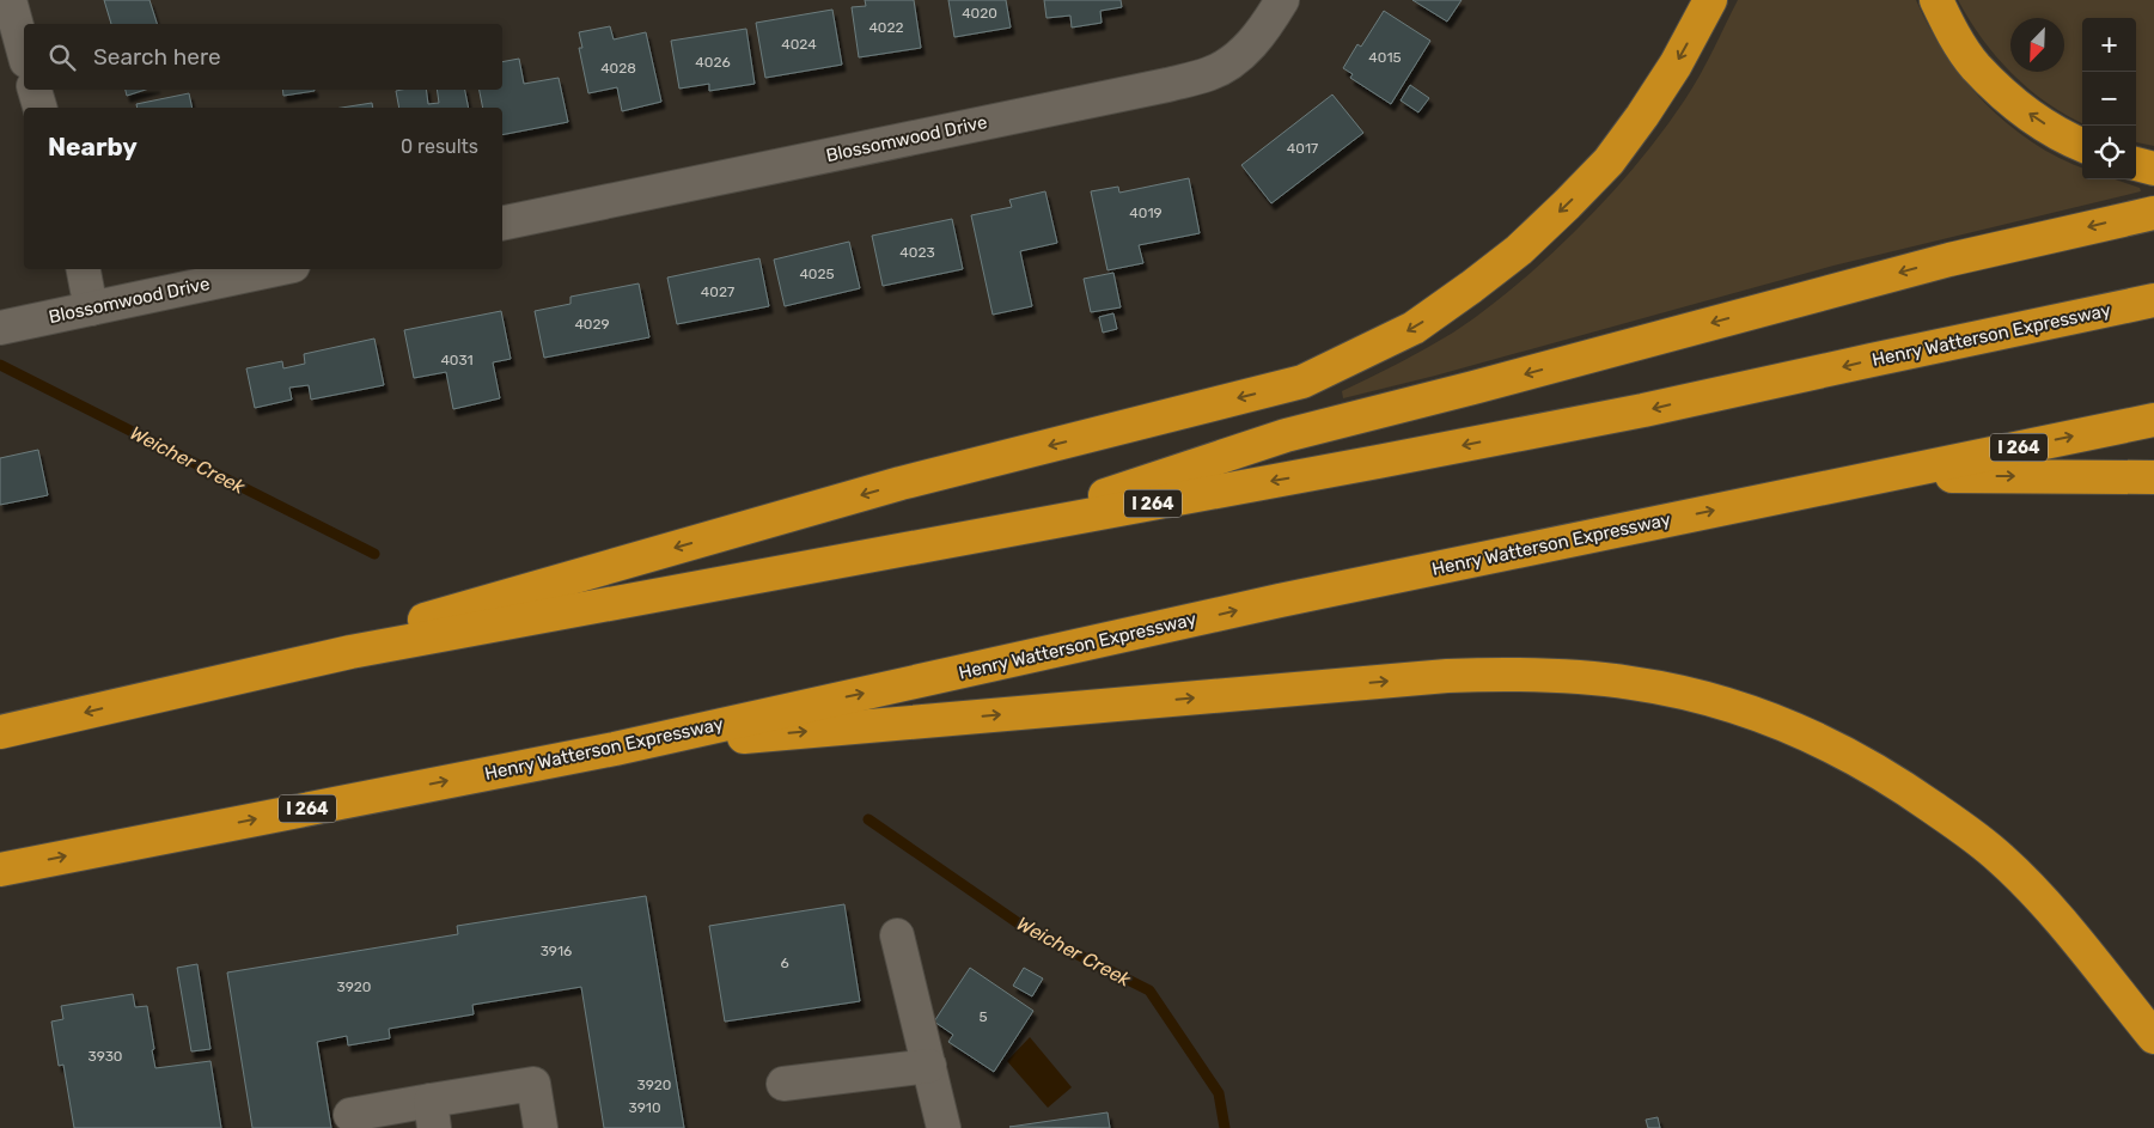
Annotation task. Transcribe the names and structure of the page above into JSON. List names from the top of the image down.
{
  "streets": {
    "highway": ["Henry Watterson Expressway", "I 264"],
    "street": ["Blossomwood Drive"]
  },
  "water": ["Weicher Creek"],
  "house_numbers": [
    "4020",
    "4022",
    "4024",
    "4015",
    "4026",
    "4028",
    "4017",
    "4019",
    "4023",
    "4025",
    "4027",
    "4029",
    "4031",
    "3916",
    "6",
    "3920",
    "5",
    "3930",
    "3920",
    "3910"
  ],
  "north": "bottom left",
  "page": {
    "map_buttons": ["+", "−"],
    "search": "Search here",
    "heading": ["Nearby", "0 results"]
  }
}
